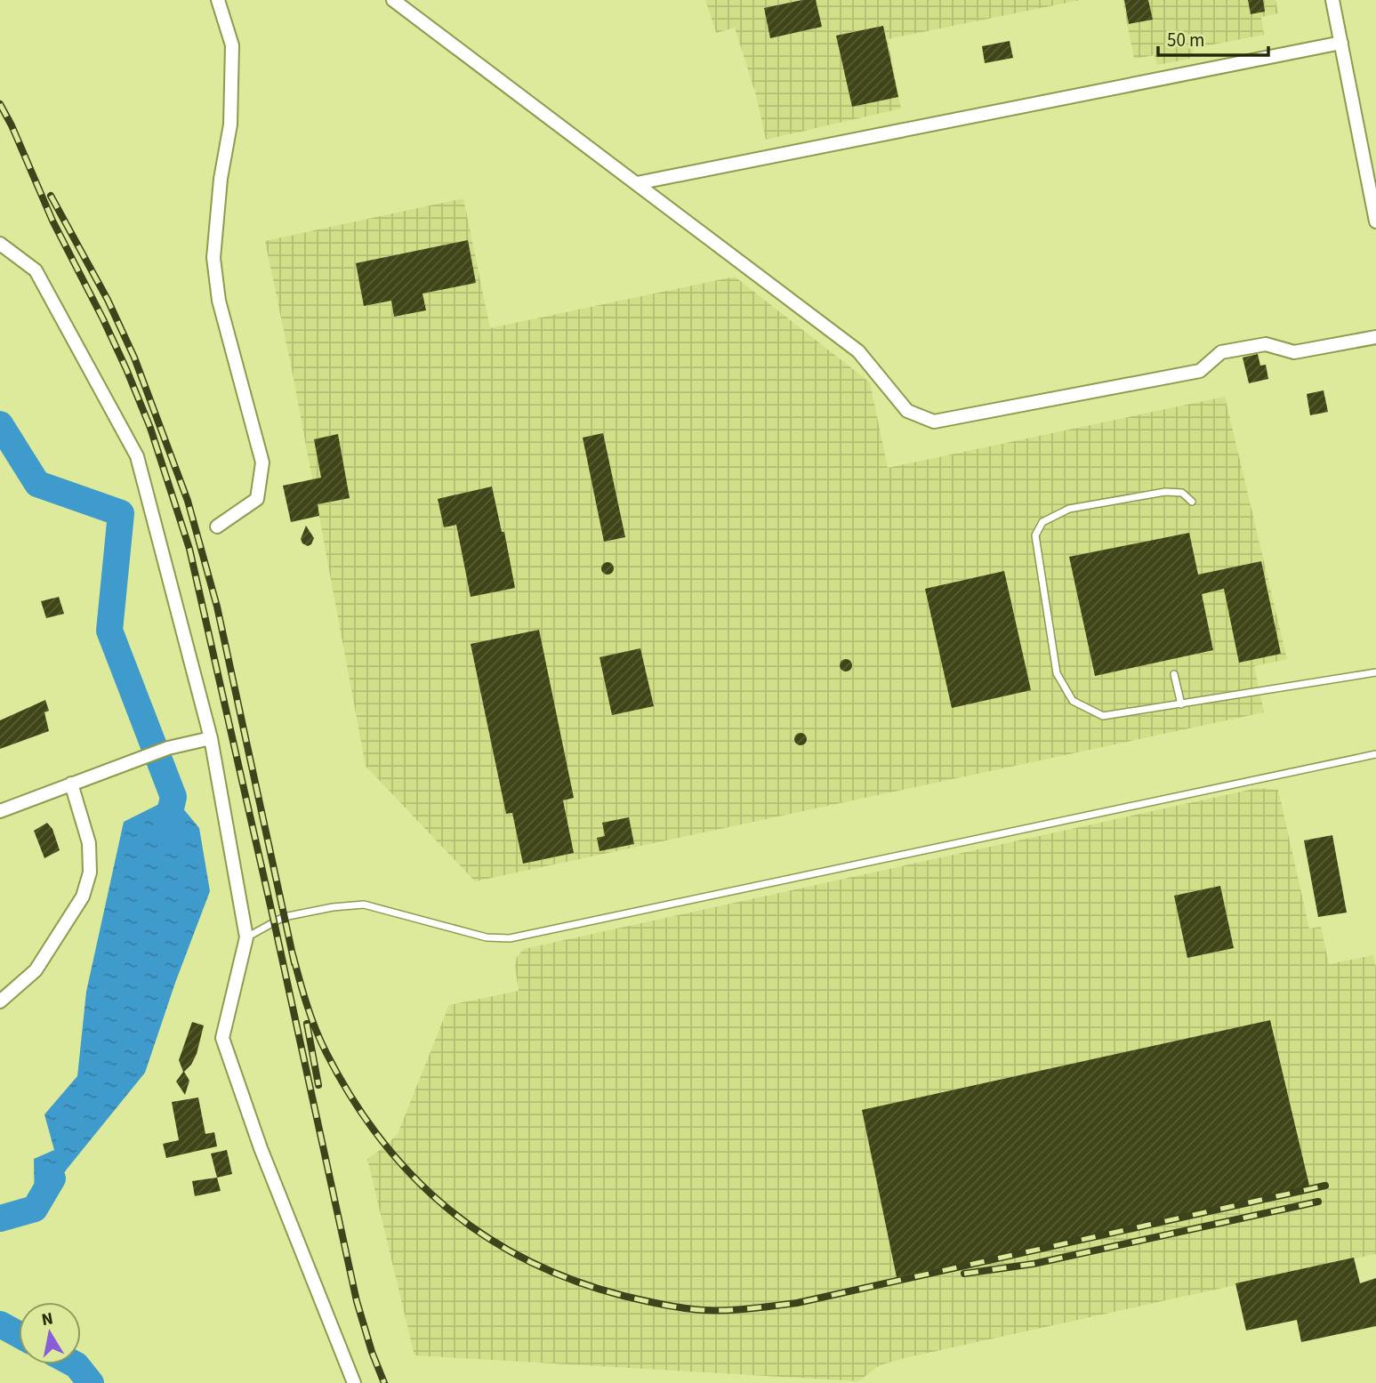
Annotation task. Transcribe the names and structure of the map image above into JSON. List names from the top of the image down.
{
  "scale_bar": "50 m",
  "north": "top"
}
